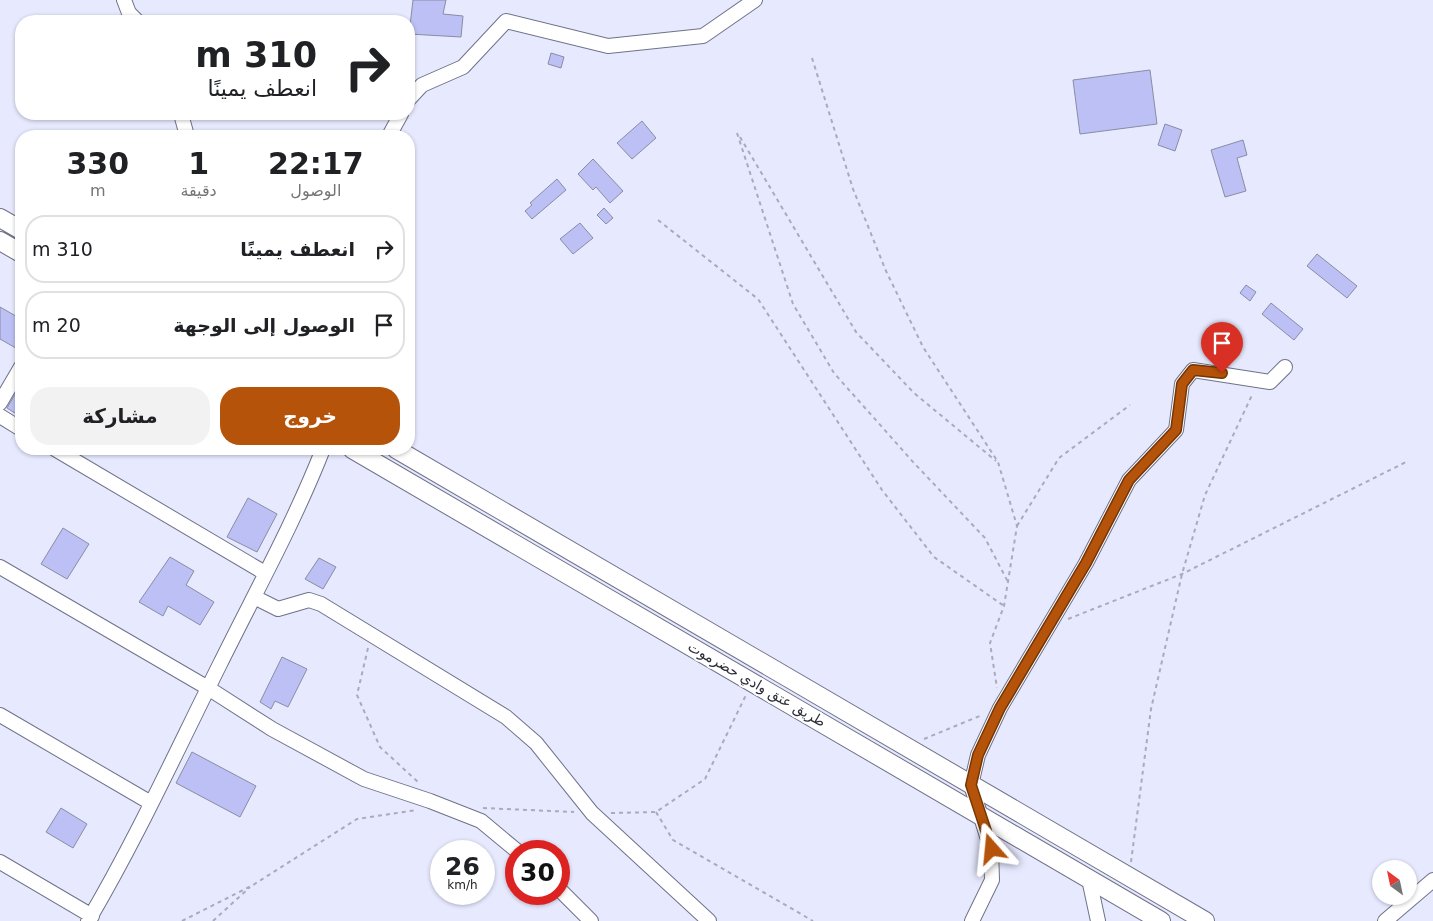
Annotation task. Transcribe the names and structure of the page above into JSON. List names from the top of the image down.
{
  "streets": {
    "main road": ["طريق عتق وادي حضرموت"]
  },
  "north": "top left",
  "page": {
    "turn": ["310 m", "انعطف يمينًا"],
    "eta": [
      "22:17",
      "الوصول",
      "1",
      "دقيقة",
      "330",
      "m"
    ],
    "list": [
      {
        "name": "انعطف يمينًا",
        "value": "310 m"
      },
      {
        "name": "الوصول إلى الوجهة",
        "value": "20 m"
      }
    ],
    "buttons": ["خروج", "مشاركة"],
    "speed": "26 km/h",
    "limit": "30"
  }
}
